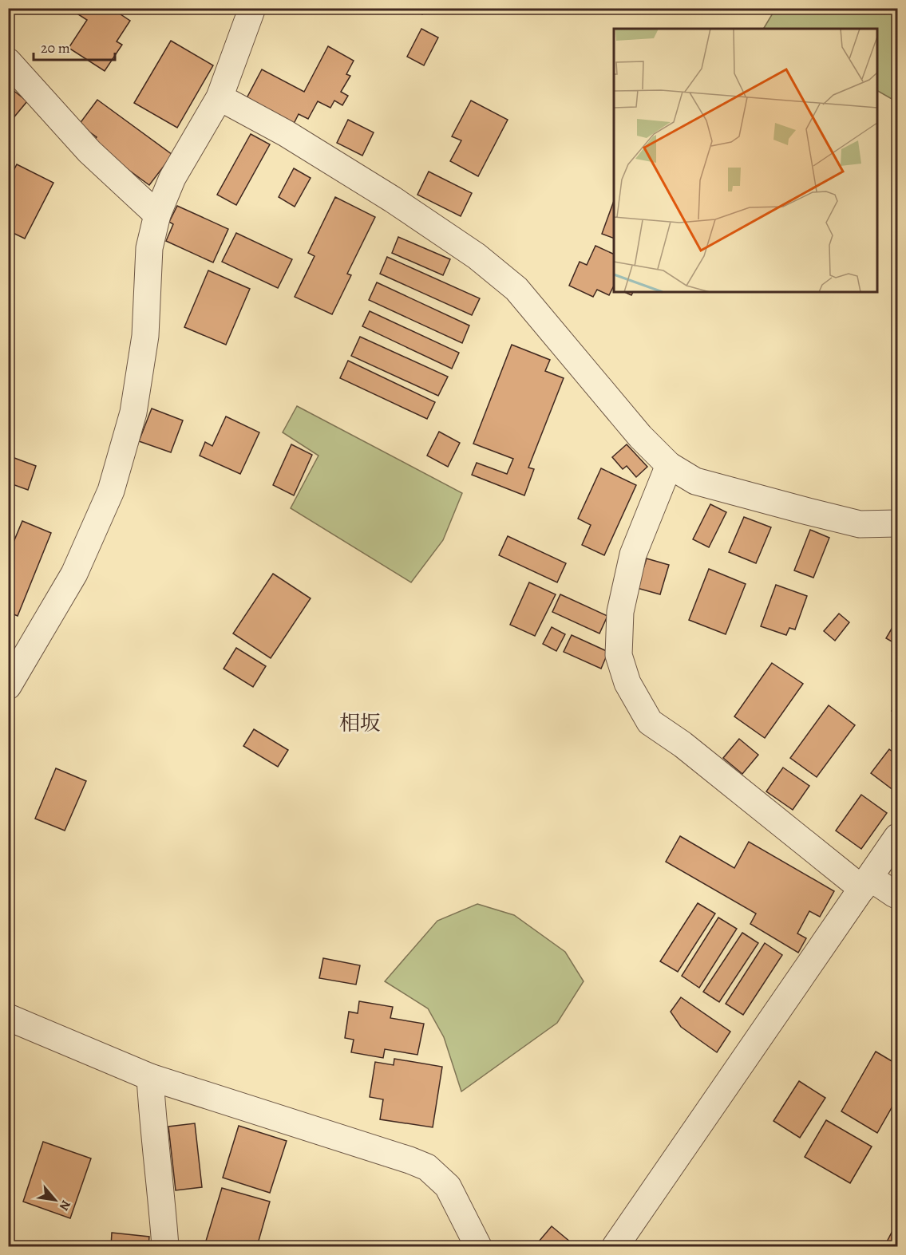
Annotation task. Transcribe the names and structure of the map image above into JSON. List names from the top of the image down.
{
  "districts": ["相坂"],
  "scale_bar": "20 m",
  "north": "bottom right"
}
